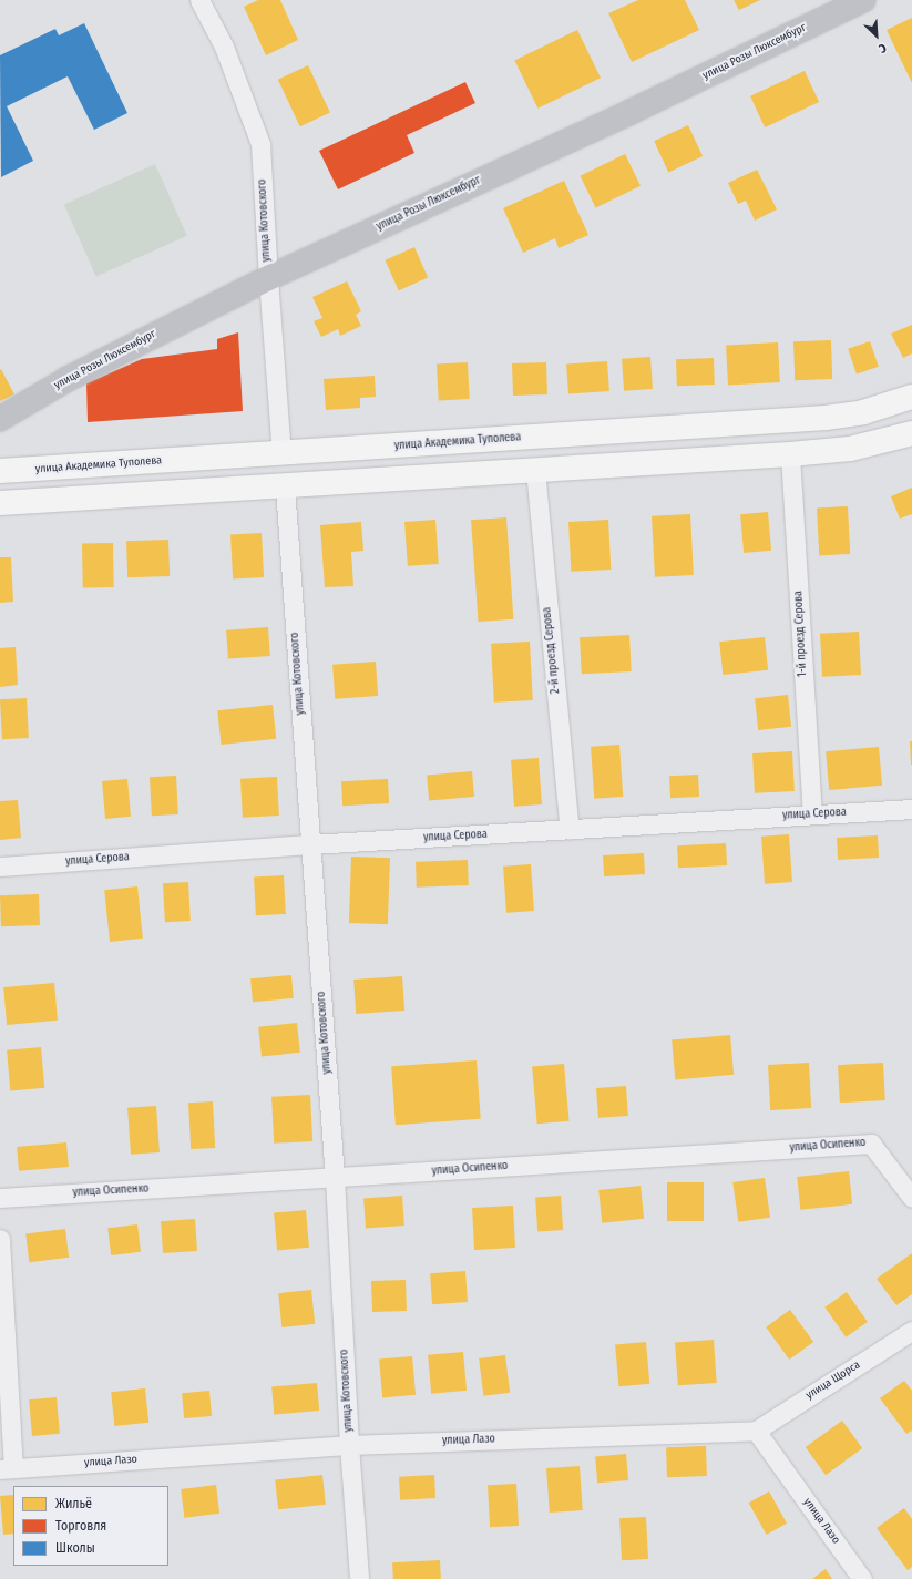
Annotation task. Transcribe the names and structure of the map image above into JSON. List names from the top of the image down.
{
  "streets": {
    "main road": ["улица Академика Туполева"],
    "street": [
      "улица Розы Люксембург",
      "улица Котовского",
      "1-й проезд Серова",
      "2-й проезд Серова",
      "улица Серова",
      "улица Осипенко",
      "улица Щорса",
      "улица Лазо"
    ]
  },
  "crossings": [
    ["улица Розы Люксембург", "улица Котовского"],
    ["улица Котовского", "улица Академика Туполева"],
    ["улица Котовского", "улица Серова"],
    ["улица Котовского", "улица Осипенко"],
    ["улица Котовского", "улица Лазо"],
    ["1-й проезд Серова", "улица Серова"],
    ["2-й проезд Серова", "улица Серова"],
    ["улица Щорса", "улица Лазо"]
  ],
  "legend": ["Жильё", "Торговля", "Школы"],
  "north": "bottom right"
}
